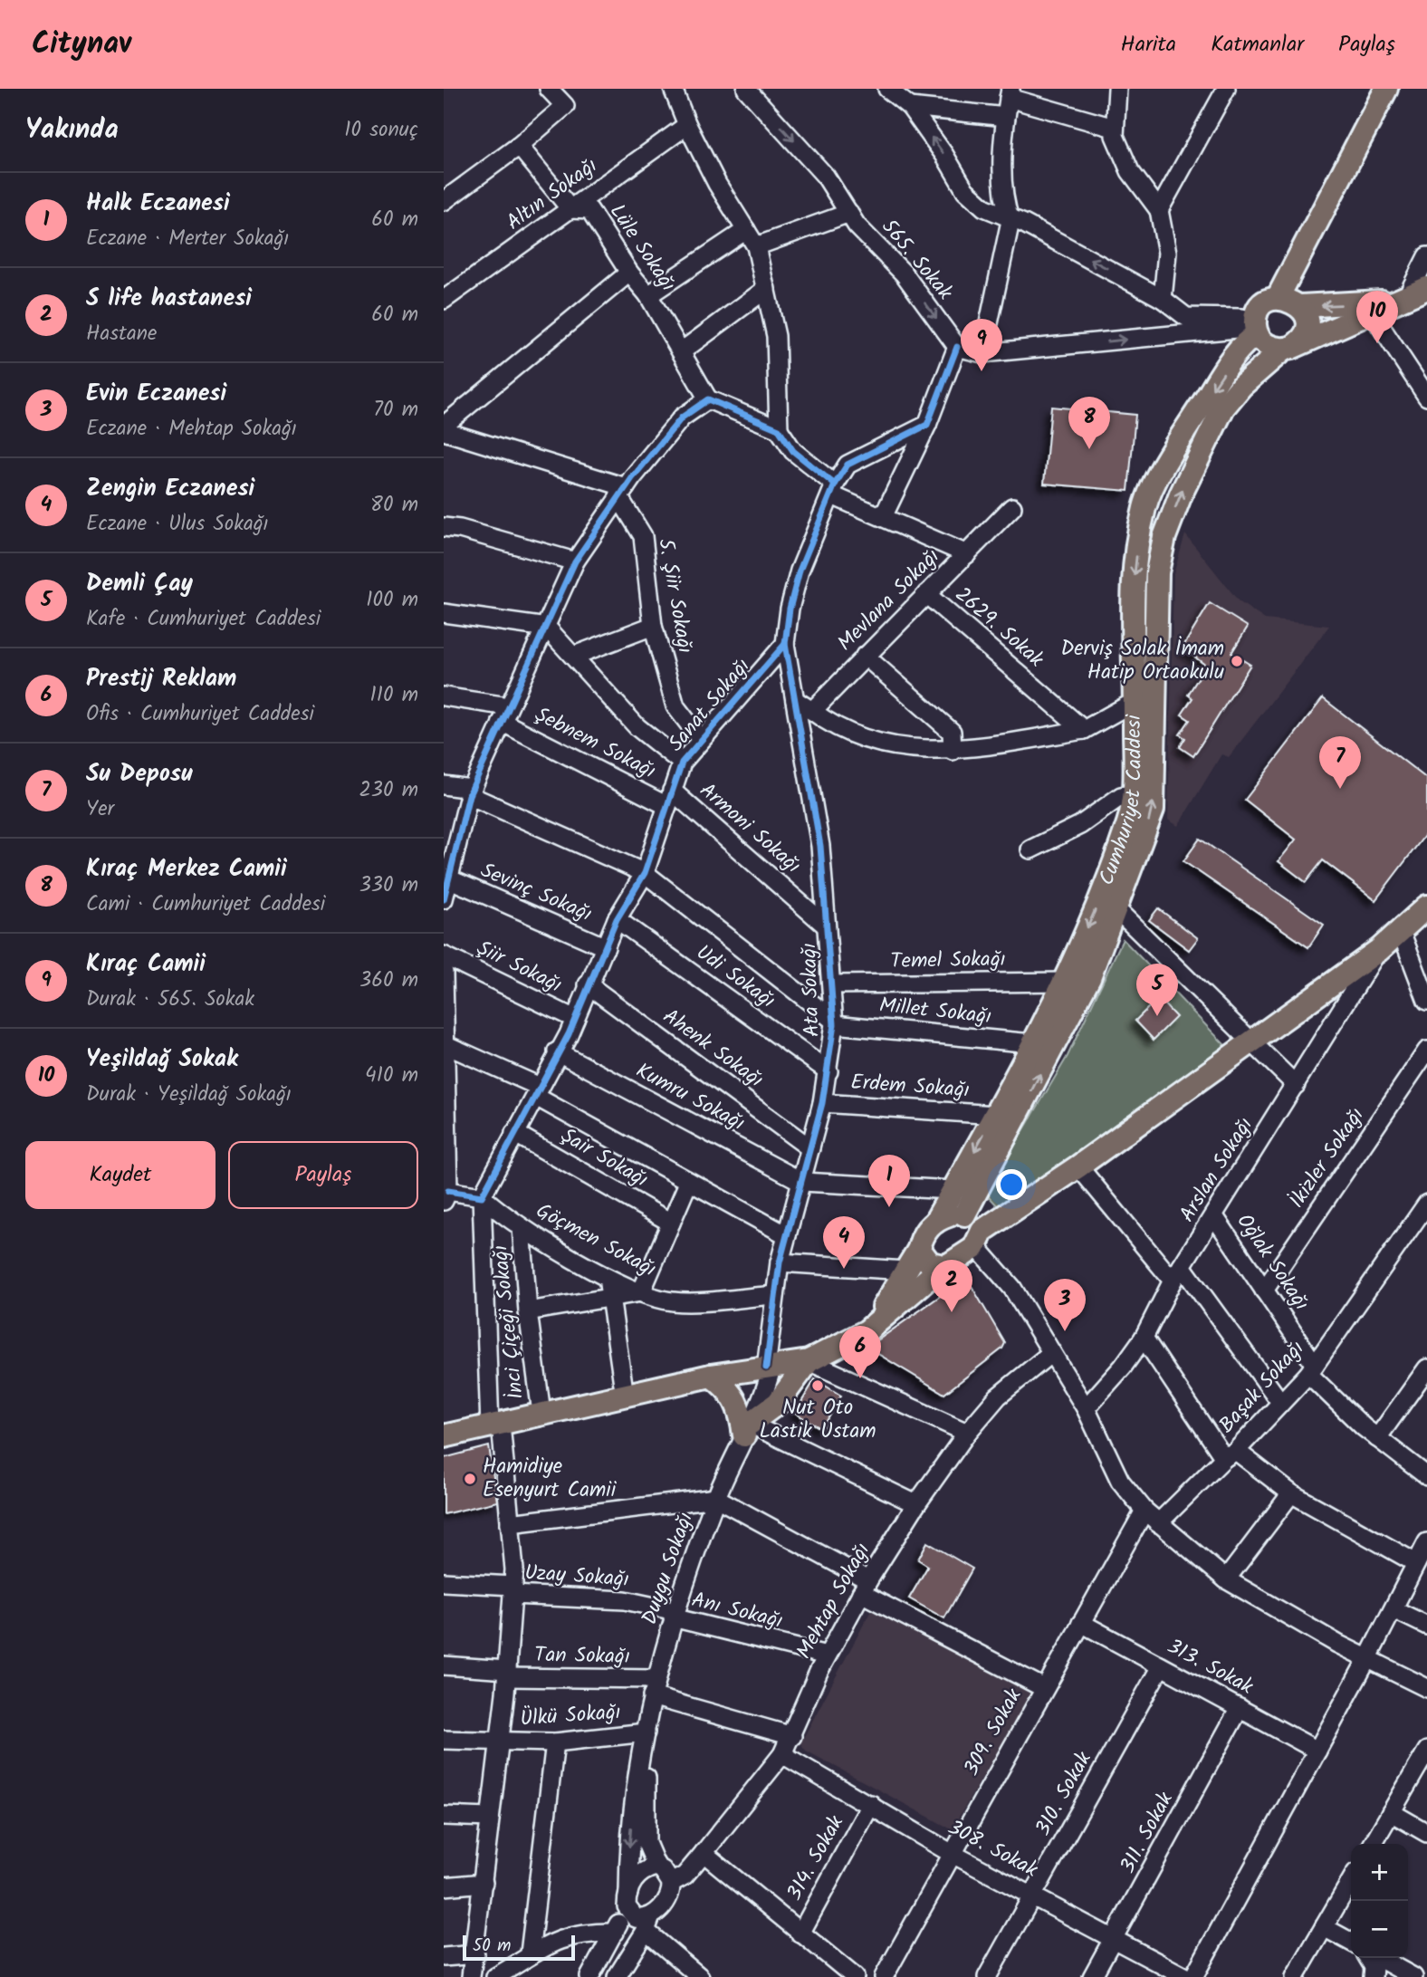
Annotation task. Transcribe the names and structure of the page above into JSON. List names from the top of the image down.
{
  "streets": {
    "main road": ["Cumhuriyet Caddesi"],
    "street": [
      "Altın Sokağı",
      "Lüle Sokağı",
      "565. Sokak",
      "5. Şiir Sokağı",
      "Mevlana Sokağı",
      "2629. Sokak",
      "Sanat Sokağı",
      "Şebnem Sokağı",
      "Armoni Sokağı",
      "Sevinç Sokağı",
      "Temel Sokağı",
      "Şiir Sokağı",
      "Udi Sokağı",
      "Ata Sokağı",
      "Millet Sokağı",
      "Ahenk Sokağı",
      "Erdem Sokağı",
      "Kumru Sokağı",
      "Şair Sokağı",
      "İkizler Sokağı",
      "Arslan Sokağı",
      "Göçmen Sokağı",
      "Oğlak Sokağı",
      "İnci Çiçeği Sokağı",
      "Başak Sokağı",
      "Duygu Sokağı",
      "Uzay Sokağı",
      "Mehtap Sokağı",
      "Anı Sokağı",
      "Tan Sokağı",
      "313. Sokak",
      "Ülkü Sokağı",
      "309. Sokak",
      "310. Sokak",
      "311. Sokak",
      "308. Sokak",
      "314. Sokak"
    ]
  },
  "crossings": [
    ["Altın Sokağı", "Lüle Sokağı"],
    ["5. Şiir Sokağı", "Sanat Sokağı"],
    ["Mevlana Sokağı", "2629. Sokak"],
    ["Sanat Sokağı", "Şebnem Sokağı"],
    ["Sanat Sokağı", "Armoni Sokağı"],
    ["Sanat Sokağı", "Sevinç Sokağı"],
    ["Sanat Sokağı", "Şiir Sokağı"],
    ["Sanat Sokağı", "Udi Sokağı"],
    ["Sanat Sokağı", "Ata Sokağı"],
    ["Sanat Sokağı", "Ahenk Sokağı"],
    ["Sanat Sokağı", "Kumru Sokağı"],
    ["Sanat Sokağı", "Şair Sokağı"],
    ["Sanat Sokağı", "Göçmen Sokağı"],
    ["Şebnem Sokağı", "Armoni Sokağı"],
    ["Cumhuriyet Caddesi", "Temel Sokağı"],
    ["Cumhuriyet Caddesi", "Millet Sokağı"],
    ["Cumhuriyet Caddesi", "Erdem Sokağı"],
    ["Armoni Sokağı", "Ata Sokağı"],
    ["Temel Sokağı", "Ata Sokağı"],
    ["Udi Sokağı", "Ata Sokağı"],
    ["Ata Sokağı", "Millet Sokağı"],
    ["Ata Sokağı", "Ahenk Sokağı"],
    ["Ata Sokağı", "Erdem Sokağı"],
    ["Ata Sokağı", "Kumru Sokağı"],
    ["Ata Sokağı", "Göçmen Sokağı"],
    ["Ata Sokağı", "Duygu Sokağı"],
    ["İkizler Sokağı", "Oğlak Sokağı"],
    ["Arslan Sokağı", "Oğlak Sokağı"],
    ["Göçmen Sokağı", "İnci Çiçeği Sokağı"],
    ["Oğlak Sokağı", "Başak Sokağı"],
    ["Duygu Sokağı", "Uzay Sokağı"],
    ["Duygu Sokağı", "Anı Sokağı"],
    ["Duygu Sokağı", "Tan Sokağı"],
    ["Duygu Sokağı", "Ülkü Sokağı"],
    ["Uzay Sokağı", "Anı Sokağı"],
    ["Mehtap Sokağı", "Anı Sokağı"],
    ["Mehtap Sokağı", "Tan Sokağı"],
    ["Mehtap Sokağı", "308. Sokak"],
    ["313. Sokak", "309. Sokak"],
    ["313. Sokak", "310. Sokak"],
    ["313. Sokak", "311. Sokak"],
    ["309. Sokak", "308. Sokak"],
    ["310. Sokak", "308. Sokak"],
    ["311. Sokak", "308. Sokak"],
    ["308. Sokak", "314. Sokak"]
  ],
  "places": ["Derviş Solak İmam Hatip Ortaokulu", "Nut Oto Lastik Ustam", "Hamidiye Esenyurt Camii"],
  "scale_bar": "50 m",
  "page": {
    "header": "Citynav",
    "nav": ["Harita", "Katmanlar", "Paylaş"],
    "heading": ["Yakında", "10 sonuç"],
    "list": [
      {
        "mark": "1",
        "name": "Halk Eczanesi",
        "note": "Eczane · Merter Sokağı",
        "value": "60 m"
      },
      {
        "mark": "2",
        "name": "S life hastanesi",
        "note": "Hastane",
        "value": "60 m"
      },
      {
        "mark": "3",
        "name": "Evin Eczanesi",
        "note": "Eczane · Mehtap Sokağı",
        "value": "70 m"
      },
      {
        "mark": "4",
        "name": "Zengin Eczanesi",
        "note": "Eczane · Ulus Sokağı",
        "value": "80 m"
      },
      {
        "mark": "5",
        "name": "Demli Çay",
        "note": "Kafe · Cumhuriyet Caddesi",
        "value": "100 m"
      },
      {
        "mark": "6",
        "name": "Prestij Reklam",
        "note": "Ofis · Cumhuriyet Caddesi",
        "value": "110 m"
      },
      {
        "mark": "7",
        "name": "Su Deposu",
        "note": "Yer",
        "value": "230 m"
      },
      {
        "mark": "8",
        "name": "Kıraç Merkez Camii",
        "note": "Cami · Cumhuriyet Caddesi",
        "value": "330 m"
      },
      {
        "mark": "9",
        "name": "Kıraç Camii",
        "note": "Durak · 565. Sokak",
        "value": "360 m"
      },
      {
        "mark": "10",
        "name": "Yeşildağ Sokak",
        "note": "Durak · Yeşildağ Sokağı",
        "value": "410 m"
      }
    ],
    "pins": [
      "10",
      "9",
      "8",
      "7",
      "5",
      "1",
      "4",
      "2",
      "3",
      "6"
    ],
    "buttons": ["Kaydet", "Paylaş"],
    "map_buttons": ["+", "−"],
    "scale": "50 m"
  }
}
